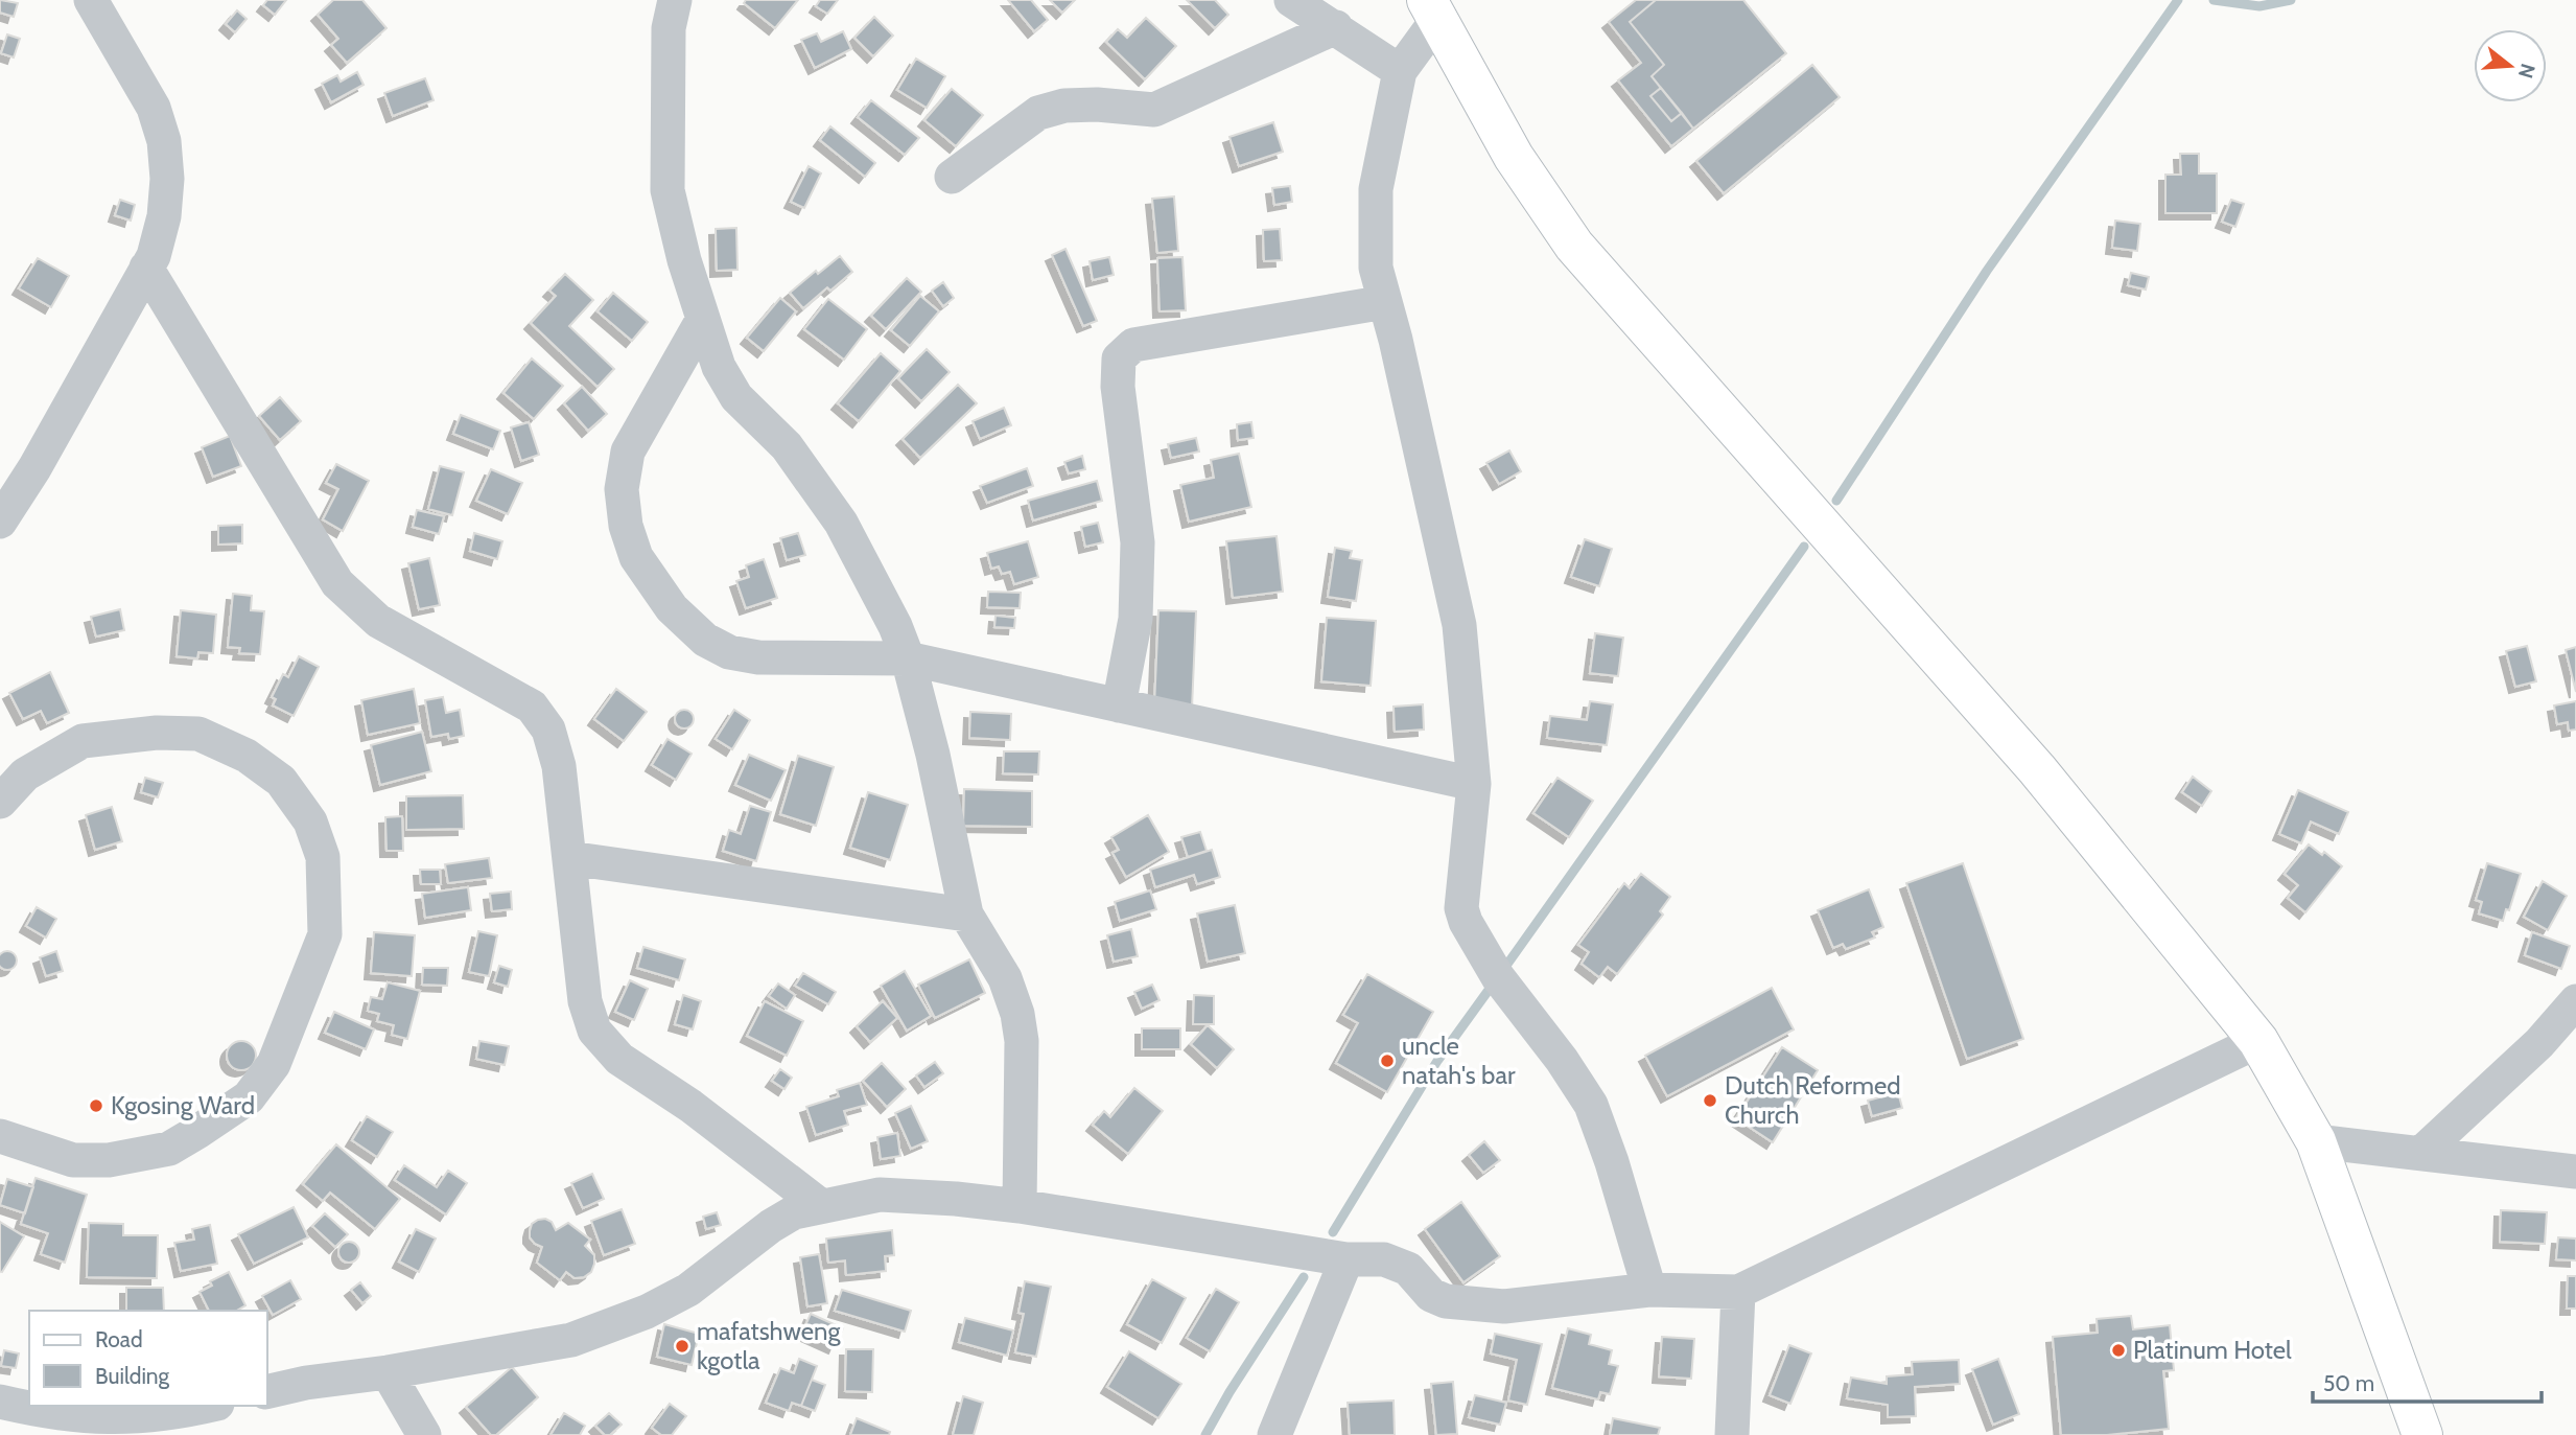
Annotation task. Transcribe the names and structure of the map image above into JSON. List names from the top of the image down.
{
  "places": [
    "uncle natah's bar",
    "Dutch Reformed Church",
    "Kgosing Ward",
    "mafatshweng kgotla",
    "Platinum Hotel"
  ],
  "legend": ["Road", "Building"],
  "scale_bar": "50 m",
  "north": "right"
}
